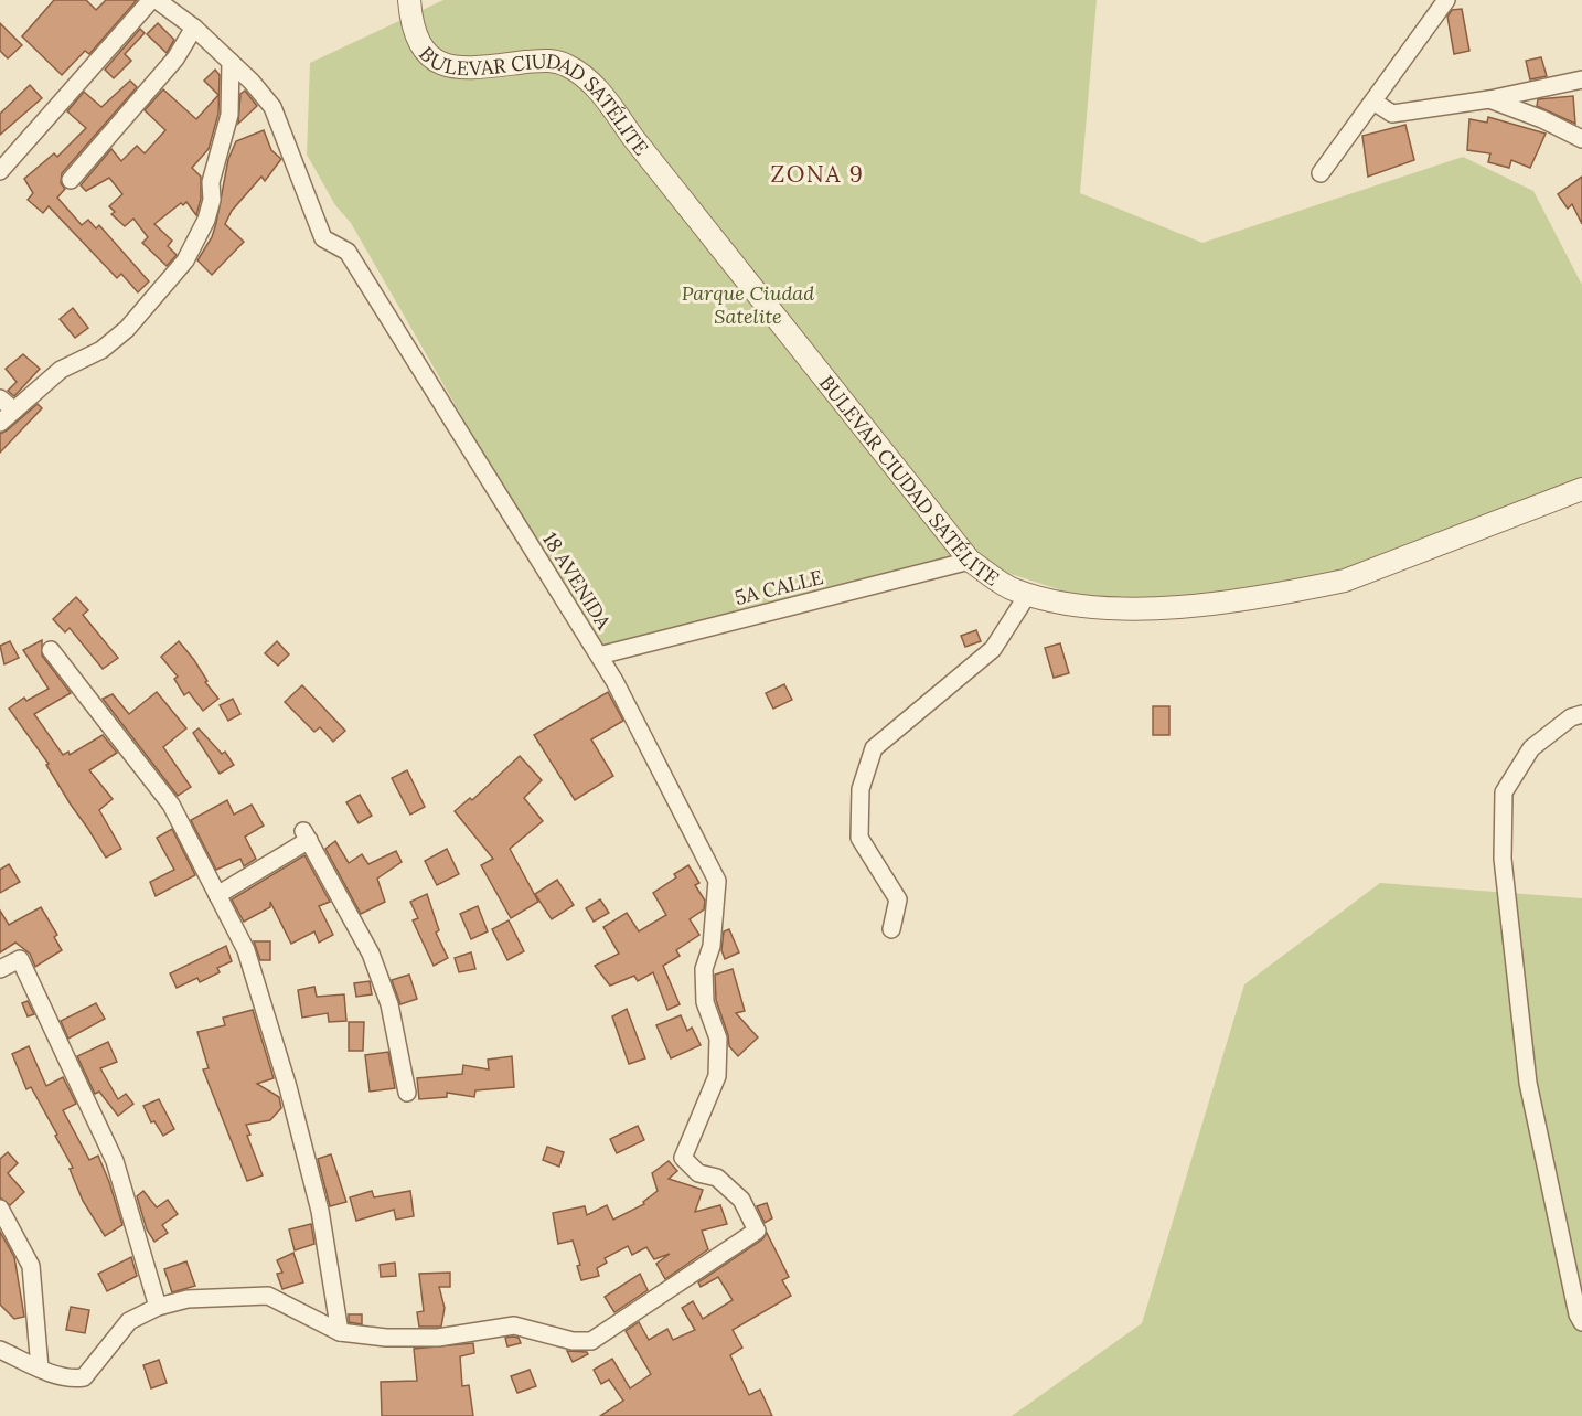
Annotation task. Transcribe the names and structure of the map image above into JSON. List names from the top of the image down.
{
  "streets": {
    "street": ["BULEVAR CIUDAD SATÉLITE", "18 AVENIDA", "5A CALLE"]
  },
  "crossings": [
    ["BULEVAR CIUDAD SATÉLITE", "5A CALLE"],
    ["18 AVENIDA", "5A CALLE"]
  ],
  "districts": ["ZONA 9"],
  "parks": ["Parque Ciudad Satelite"]
}
